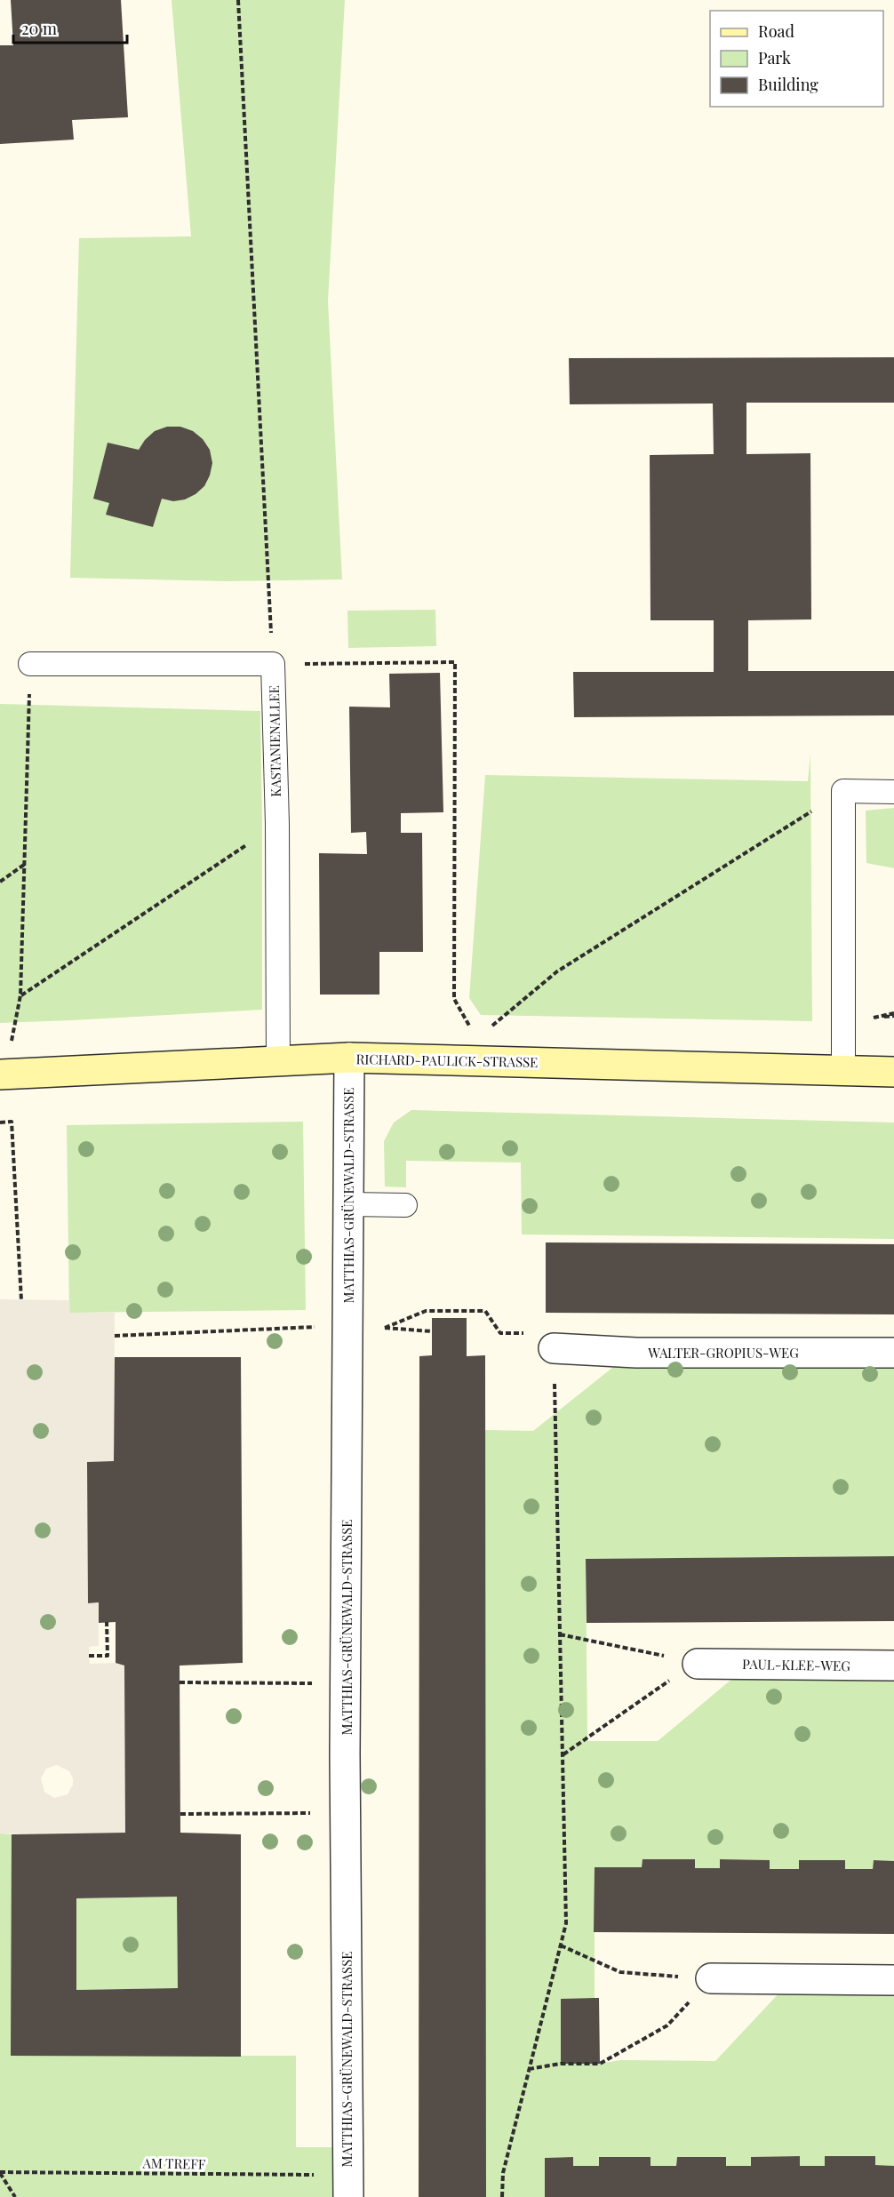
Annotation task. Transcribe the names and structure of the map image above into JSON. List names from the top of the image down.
{
  "streets": {
    "street": [
      "RICHARD-PAULICK-STRASSE",
      "MATTHIAS-GRÜNEWALD-STRASSE",
      "WALTER-GROPIUS-WEG",
      "PAUL-KLEE-WEG"
    ],
    "lane": ["KASTANIENALLEE"],
    "path": ["AM TREFF"]
  },
  "crossings": [
    ["KASTANIENALLEE", "RICHARD-PAULICK-STRASSE"],
    ["RICHARD-PAULICK-STRASSE", "MATTHIAS-GRÜNEWALD-STRASSE"],
    ["MATTHIAS-GRÜNEWALD-STRASSE", "AM TREFF"]
  ],
  "legend": ["Road", "Park", "Building"],
  "scale_bar": "20 m"
}
